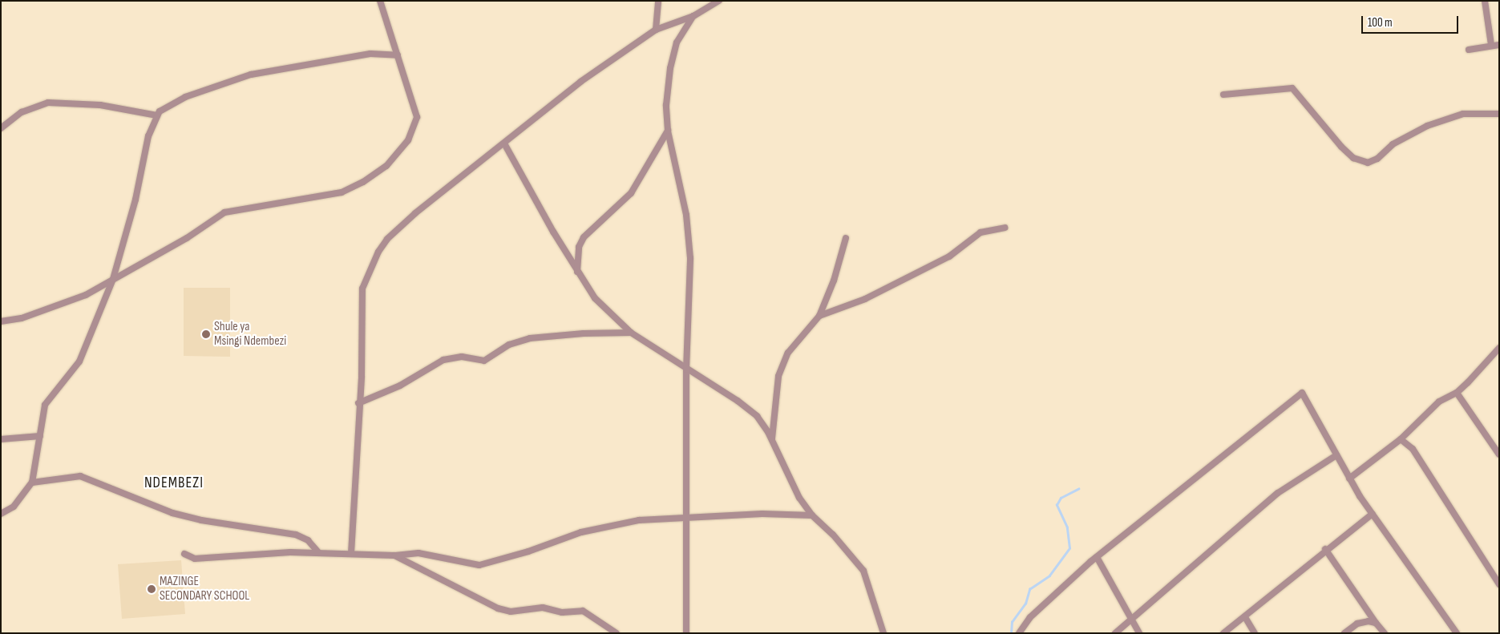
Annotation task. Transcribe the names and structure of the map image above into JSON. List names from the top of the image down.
{
  "districts": ["NDEMBEZI"],
  "places": ["Shule ya Msingi Ndembezi", "MAZINGE SECONDARY SCHOOL"],
  "scale_bar": "100 m"
}
